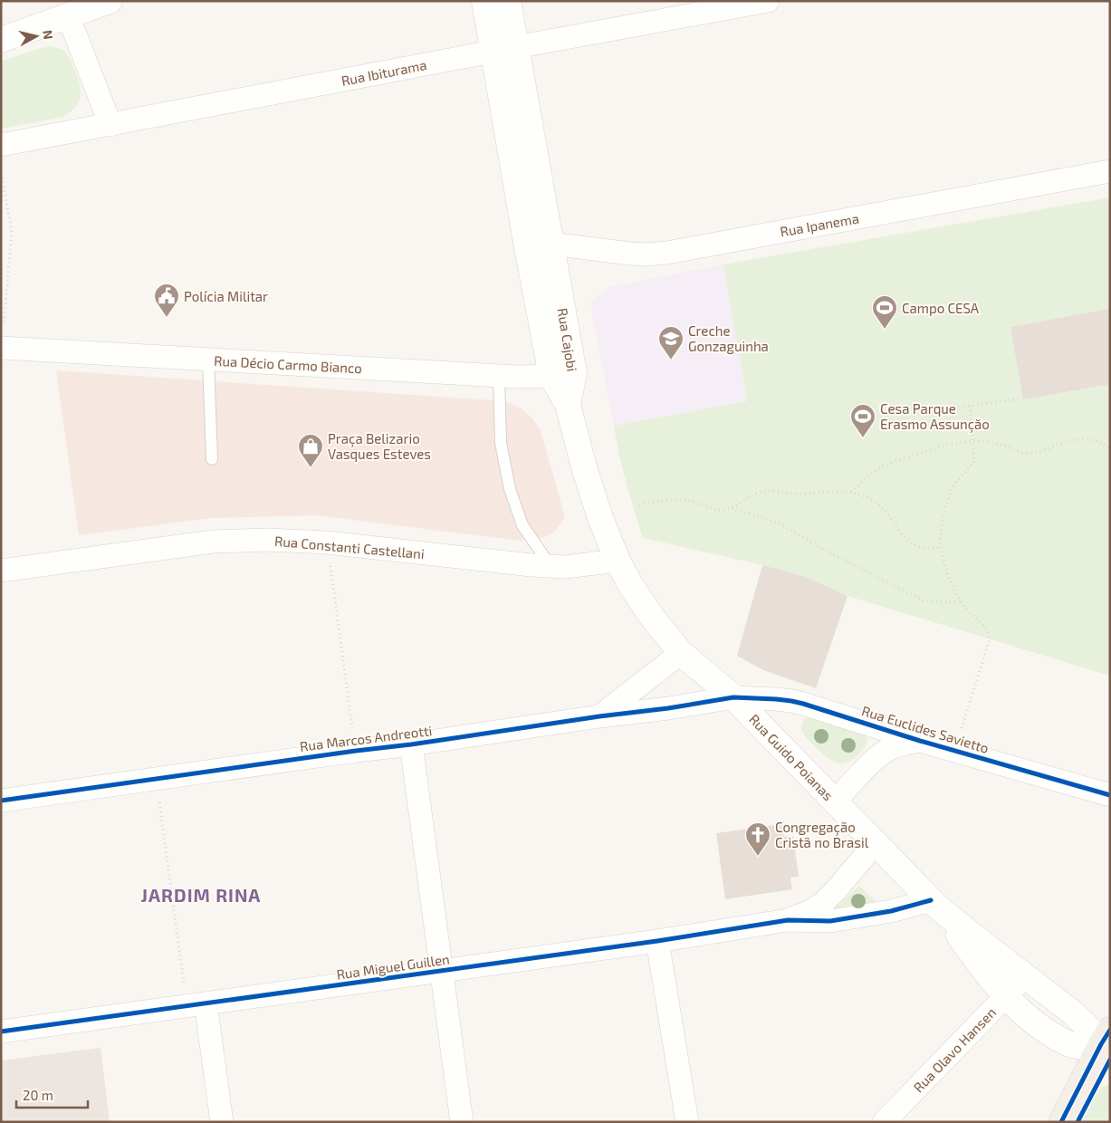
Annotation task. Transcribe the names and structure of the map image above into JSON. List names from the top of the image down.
{
  "streets": {
    "main road": ["Rua Cajobi", "Rua Guido Poianas"],
    "street": [
      "Rua Ibiturama",
      "Rua Ipanema",
      "Rua Décio Carmo Bianco",
      "Rua Constanti Castellani",
      "Rua Euclides Savietto",
      "Rua Marcos Andreotti",
      "Rua Miguel Guillen",
      "Rua Olavo Hansen"
    ]
  },
  "crossings": [
    ["Rua Ibiturama", "Rua Cajobi"],
    ["Rua Ipanema", "Rua Cajobi"],
    ["Rua Cajobi", "Rua Décio Carmo Bianco"],
    ["Rua Cajobi", "Rua Guido Poianas"],
    ["Rua Constanti Castellani", "Rua Guido Poianas"],
    ["Rua Euclides Savietto", "Rua Marcos Andreotti"],
    ["Rua Euclides Savietto", "Rua Guido Poianas"],
    ["Rua Marcos Andreotti", "Rua Guido Poianas"],
    ["Rua Guido Poianas", "Rua Olavo Hansen"]
  ],
  "districts": ["JARDIM RINA"],
  "places": {
    "public building": ["Polícia Militar"],
    "sports": ["Campo CESA", "Cesa Parque Erasmo Assunçăo"],
    "school or university": ["Creche Gonzaguinha"],
    "shop": ["Praça Belizario Vasques Esteves"],
    "church": ["Congregação Cristã no Brasil"]
  },
  "scale_bar": "20 m",
  "north": "right"
}
